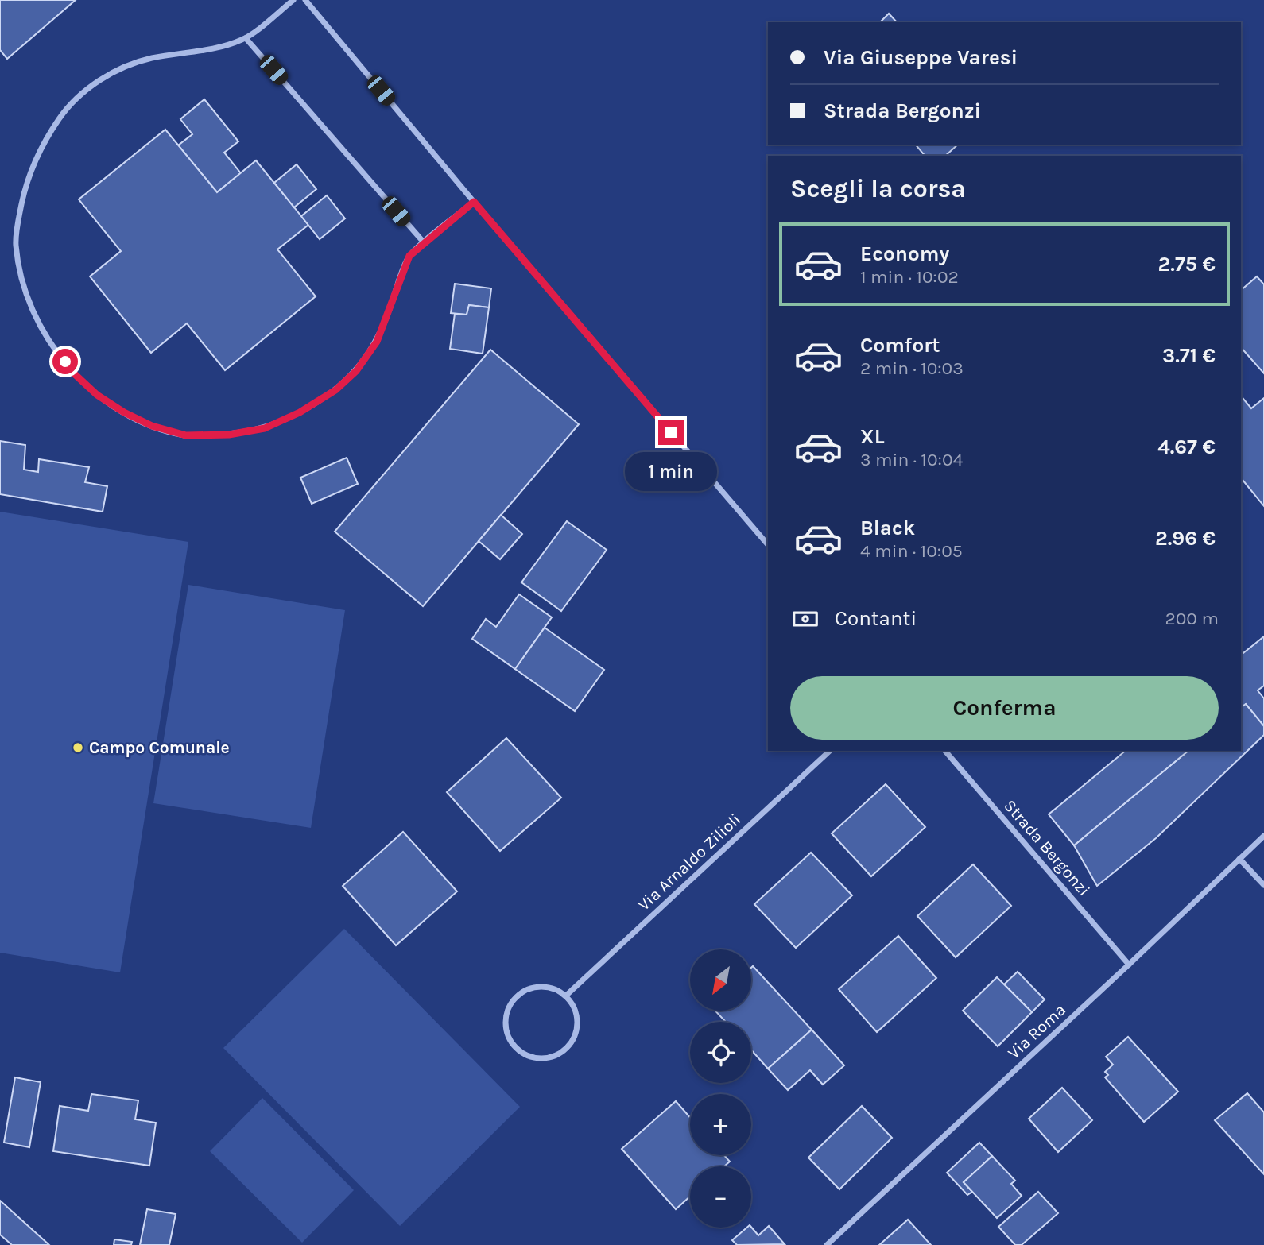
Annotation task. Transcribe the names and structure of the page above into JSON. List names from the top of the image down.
{
  "streets": {
    "street": ["Strada Bergonzi", "Via Arnaldo Zilioli", "Via Roma"]
  },
  "crossings": [
    ["Strada Bergonzi", "Via Roma"]
  ],
  "places": ["Campo Comunale"],
  "north": "bottom left",
  "page": {
    "banner": ["Via Giuseppe Varesi", "Strada Bergonzi"],
    "heading": "Scegli la corsa",
    "list": [
      {
        "name": "Economy",
        "note": "1 min · 10:02",
        "value": "2.75 €"
      },
      {
        "name": "Comfort",
        "note": "2 min · 10:03",
        "value": "3.71 €"
      },
      {
        "name": "XL",
        "note": "3 min · 10:04",
        "value": "4.67 €"
      },
      {
        "name": "Black",
        "note": "4 min · 10:05",
        "value": "2.96 €"
      }
    ],
    "bubble": "1 min",
    "pay": ["Contanti", "200 m"],
    "buttons": "Conferma",
    "map_buttons": ["+", "−"]
  }
}
